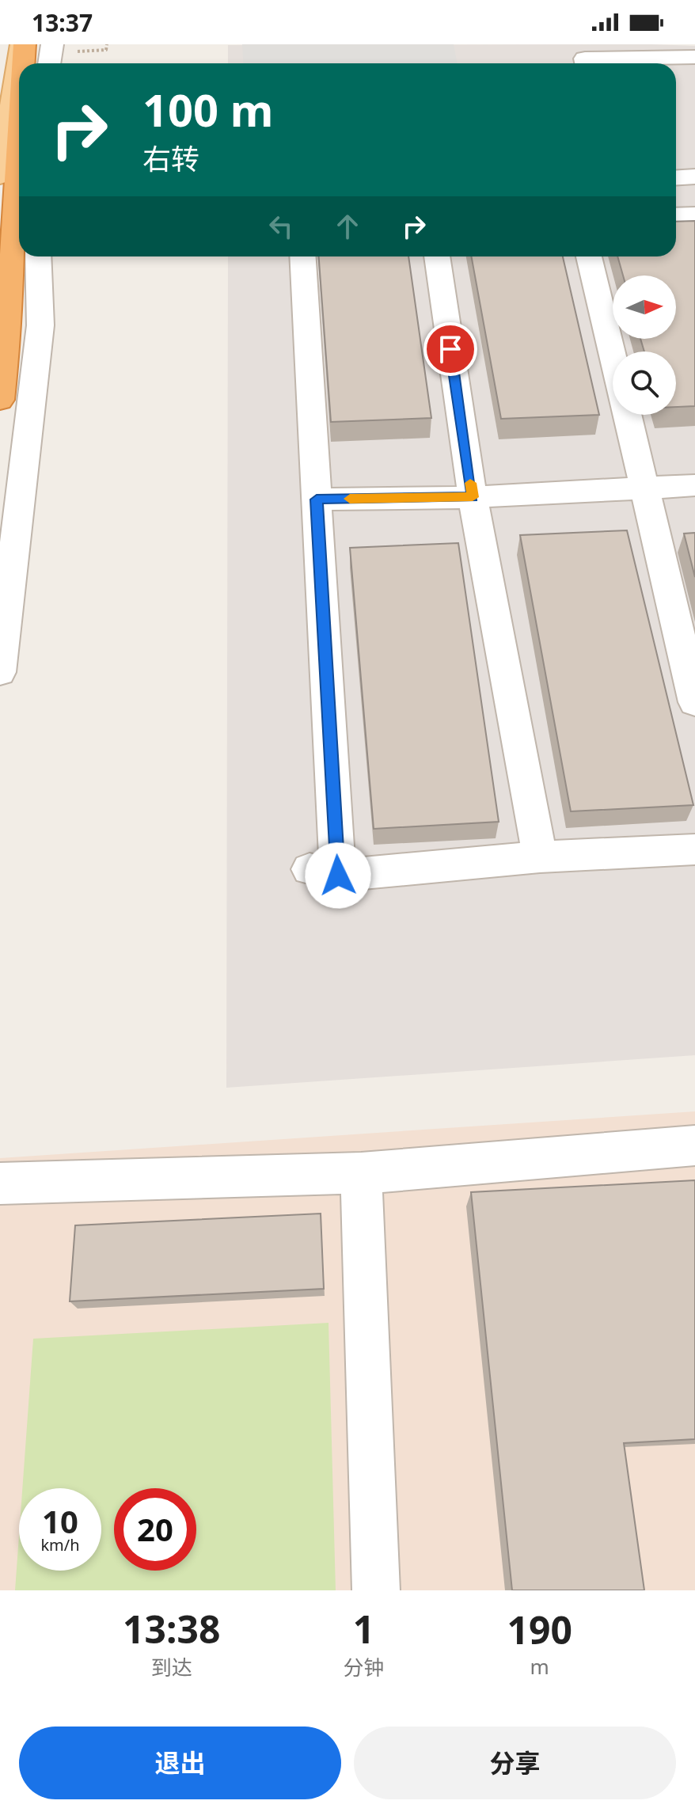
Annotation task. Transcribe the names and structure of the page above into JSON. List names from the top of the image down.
{
  "north": "right",
  "page": {
    "status": "13:37",
    "turn": ["100 m", "右转"],
    "speed": "10 km/h",
    "limit": "20",
    "eta": [
      "13:38",
      "到达",
      "1",
      "分钟",
      "190",
      "m"
    ],
    "buttons": ["退出", "分享"]
  }
}
